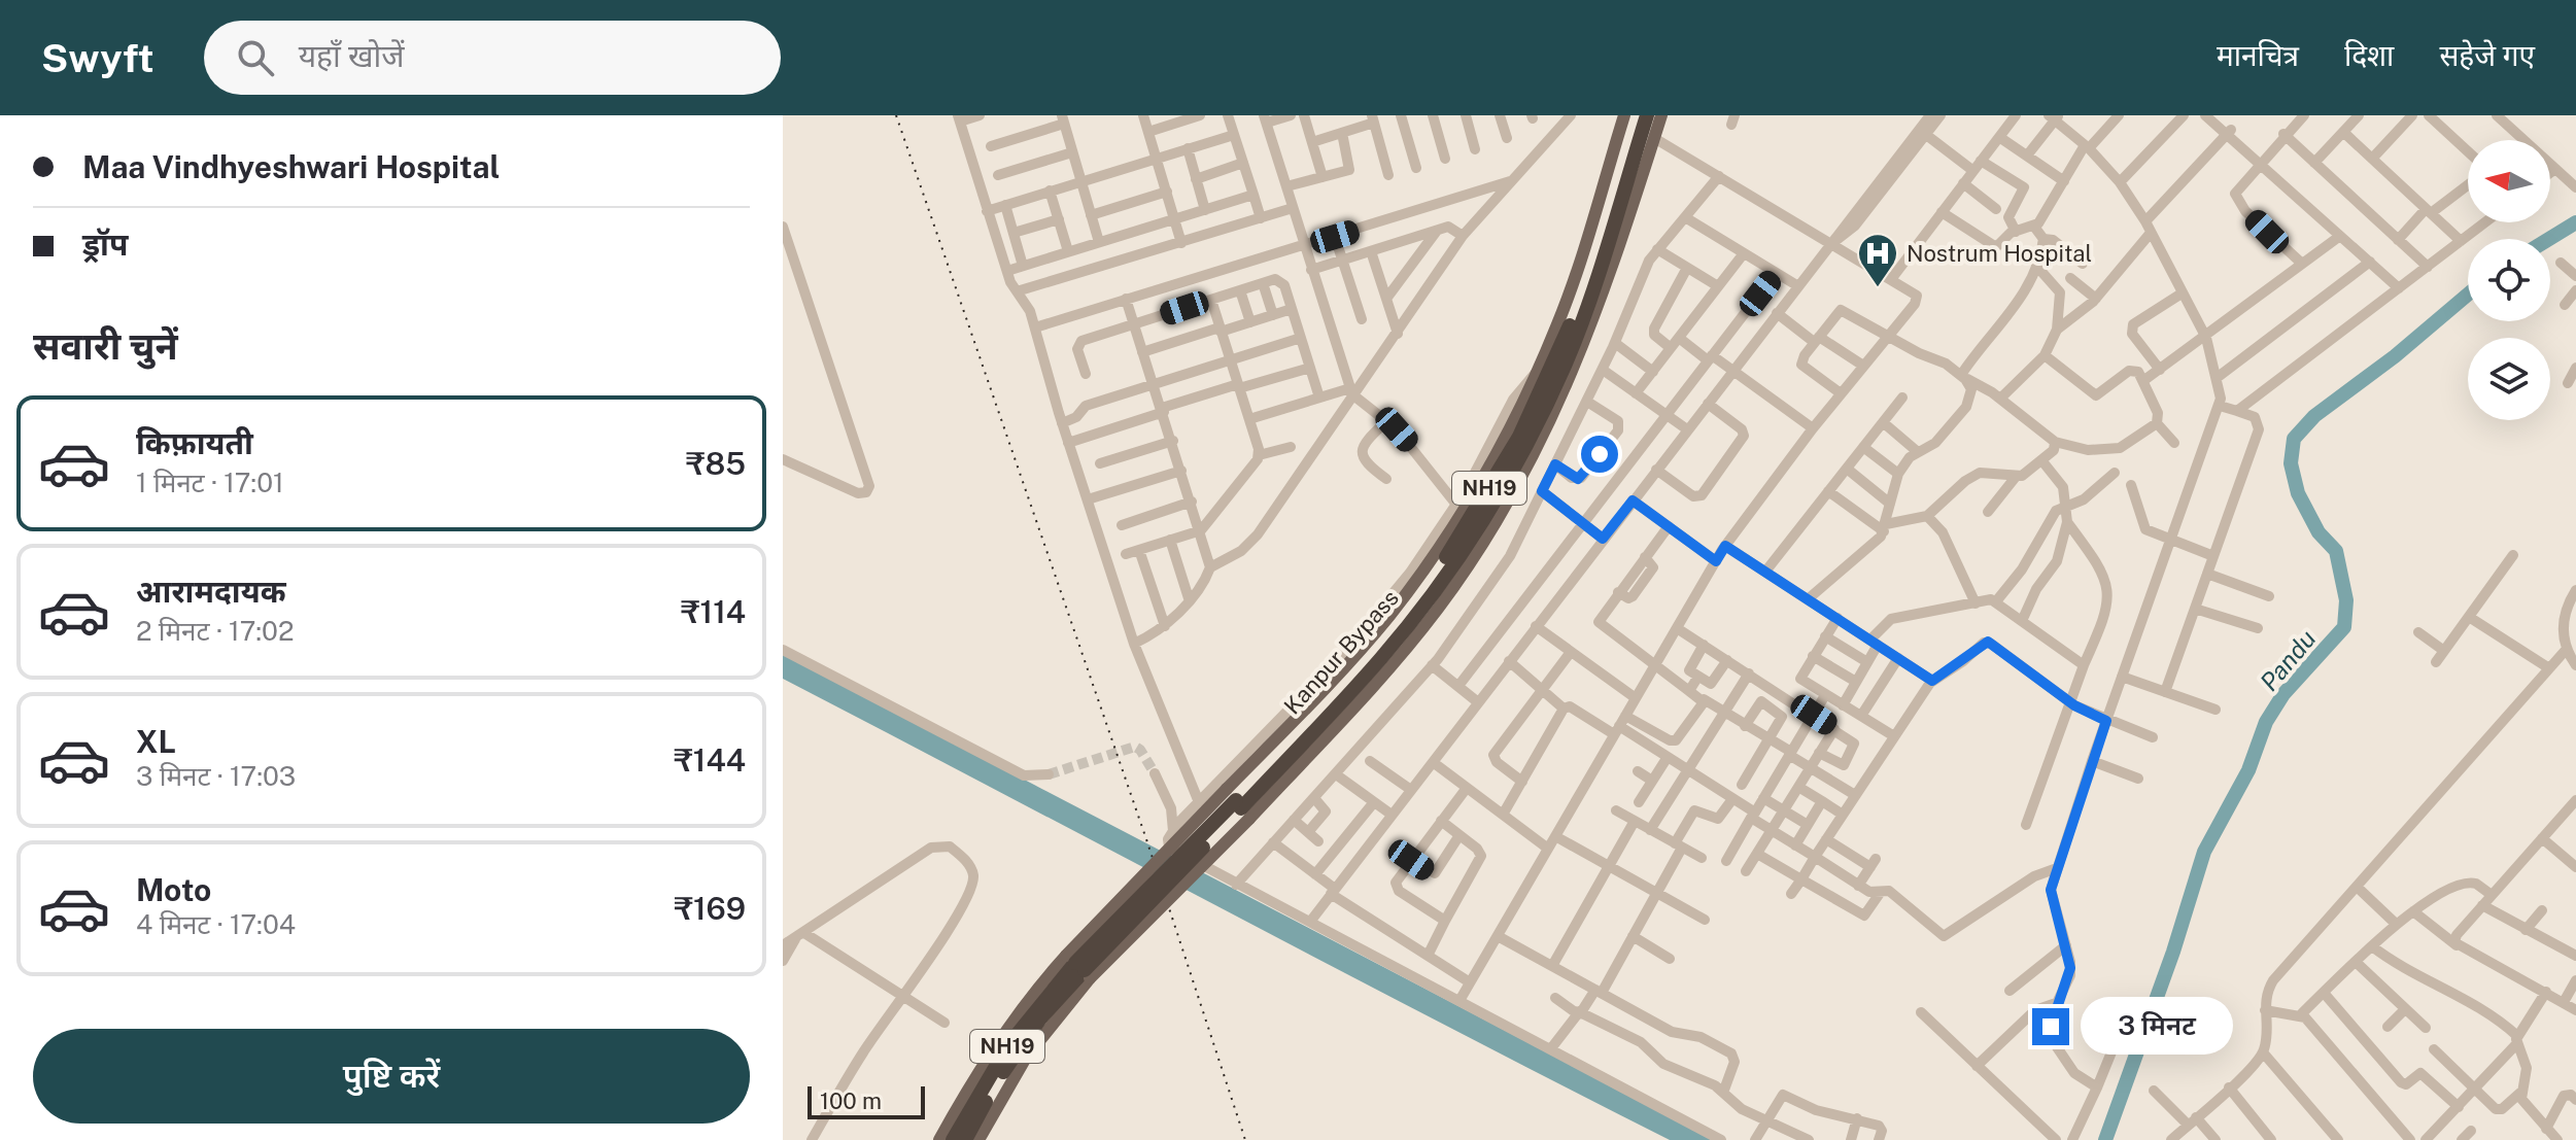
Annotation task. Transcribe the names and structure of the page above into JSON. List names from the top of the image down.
{
  "streets": {
    "highway": ["NH19", "Kanpur Bypass"]
  },
  "water": ["Pandu"],
  "places": {
    "hospital": ["Nostrum Hospital"]
  },
  "scale_bar": "100 m",
  "north": "left",
  "page": {
    "header": "Swyft",
    "search": "यहाँ खोजें",
    "nav": ["मानचित्र", "दिशा", "सहेजे गए"],
    "banner": ["Maa Vindhyeshwari Hospital", "ड्रॉप"],
    "heading": "सवारी चुनें",
    "list": [
      {
        "name": "किफ़ायती",
        "note": "1 मिनट · 17:01",
        "value": "₹85"
      },
      {
        "name": "आरामदायक",
        "note": "2 मिनट · 17:02",
        "value": "₹114"
      },
      {
        "name": "XL",
        "note": "3 मिनट · 17:03",
        "value": "₹144"
      },
      {
        "name": "Moto",
        "note": "4 मिनट · 17:04",
        "value": "₹169"
      }
    ],
    "bubble": "3 मिनट",
    "buttons": "पुष्टि करें",
    "scale": "100 m"
  }
}
